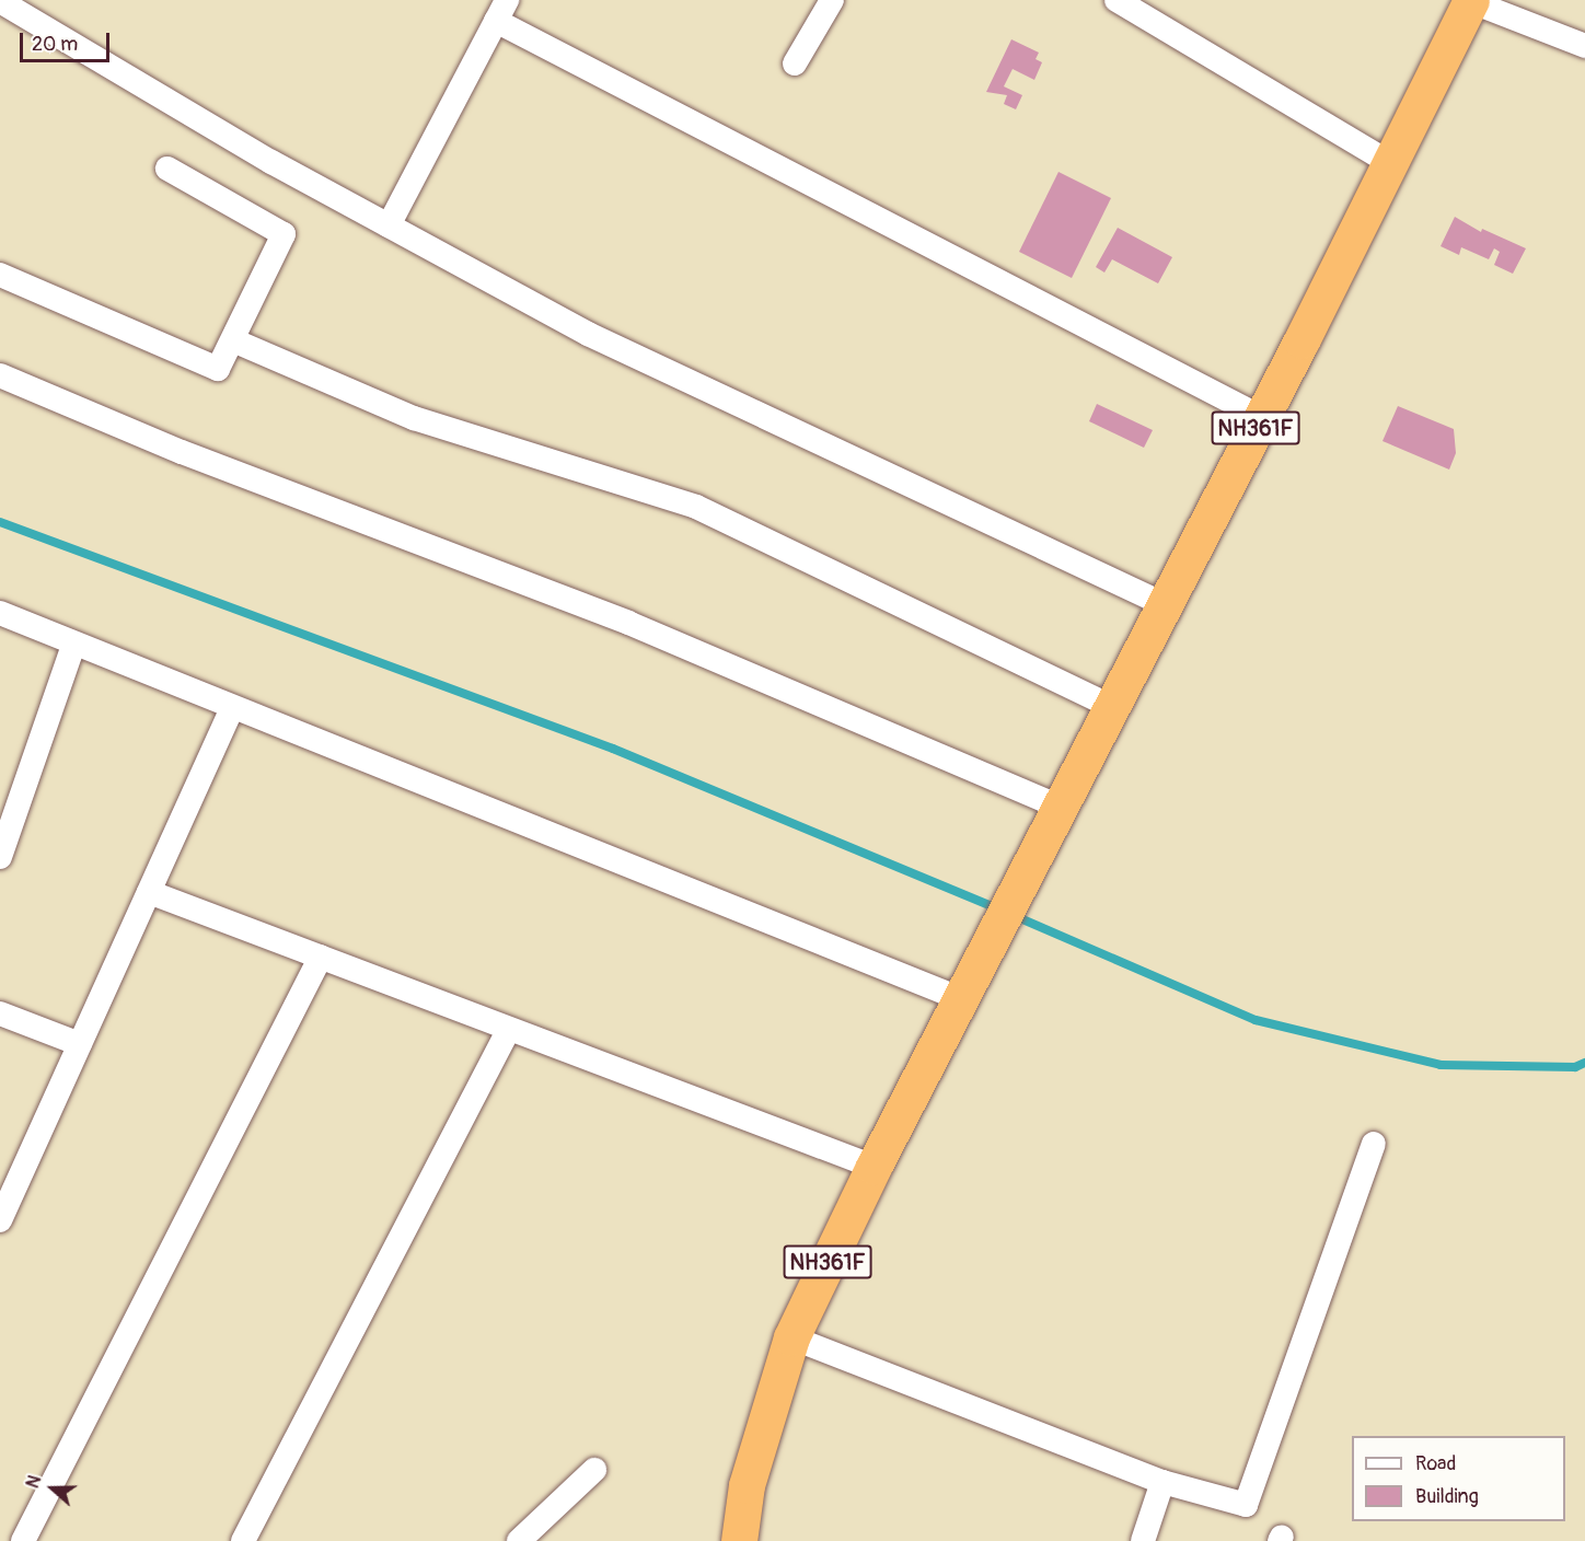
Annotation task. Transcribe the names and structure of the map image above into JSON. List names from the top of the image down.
{
  "streets": {
    "highway": ["NH361F"]
  },
  "legend": ["Road", "Building"],
  "scale_bar": "20 m",
  "north": "left"
}
